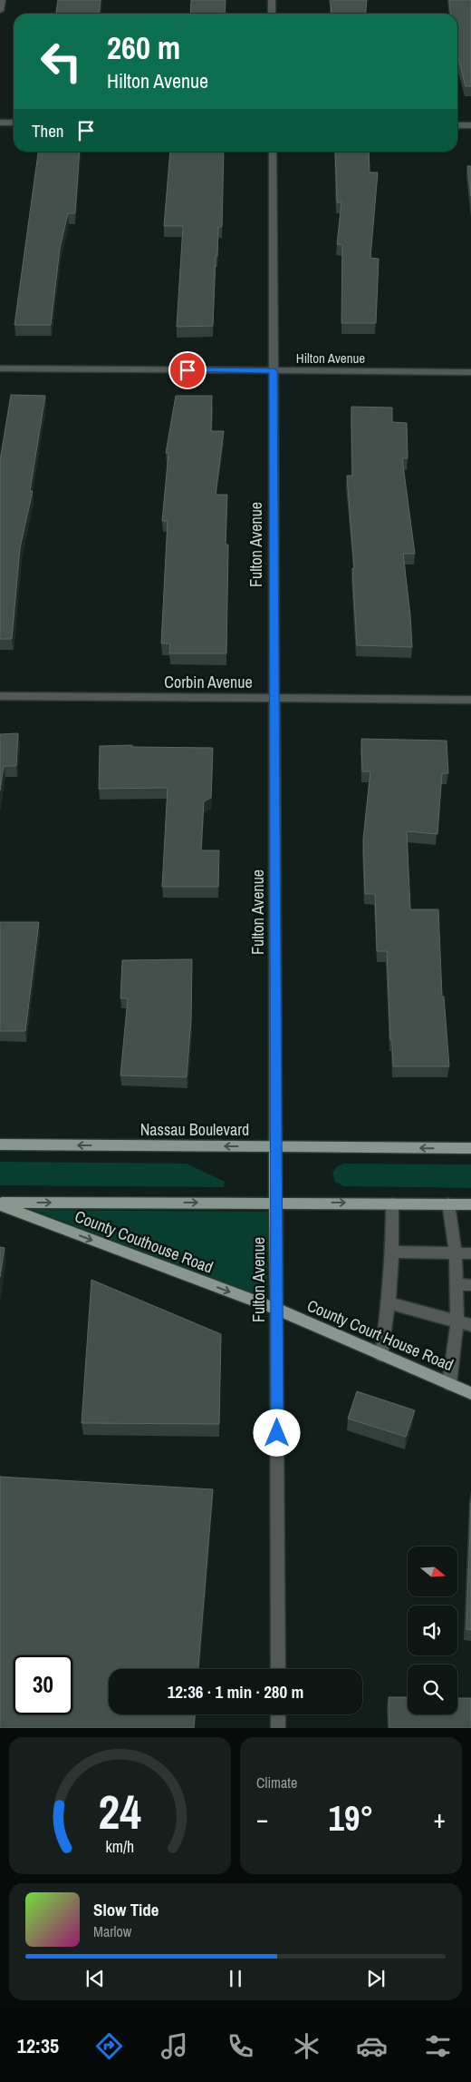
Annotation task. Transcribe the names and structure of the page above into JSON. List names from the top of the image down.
{
  "streets": {
    "main road": [
      "Fulton Avenue",
      "Nassau Boulevard",
      "County Couthouse Road",
      "County Court House Road"
    ],
    "street": ["Hilton Avenue", "Corbin Avenue"]
  },
  "crossings": [
    ["Hilton Avenue", "Fulton Avenue"],
    ["Fulton Avenue", "Corbin Avenue"],
    ["Fulton Avenue", "Nassau Boulevard"],
    ["Fulton Avenue", "County Couthouse Road"],
    ["Fulton Avenue", "County Court House Road"],
    ["County Couthouse Road", "County Court House Road"]
  ],
  "north": "right",
  "page": {
    "turn": ["260 m", "Hilton Avenue"],
    "then": "Then",
    "limit": "30",
    "trip": "12:36 · 1 min · 280 m",
    "tile": "Climate",
    "heat": ["−", "19°", "+"],
    "song": ["Slow Tide", "Marlow"],
    "tabs": "12:35",
    "gauge": ["24", "km/h"]
  }
}
